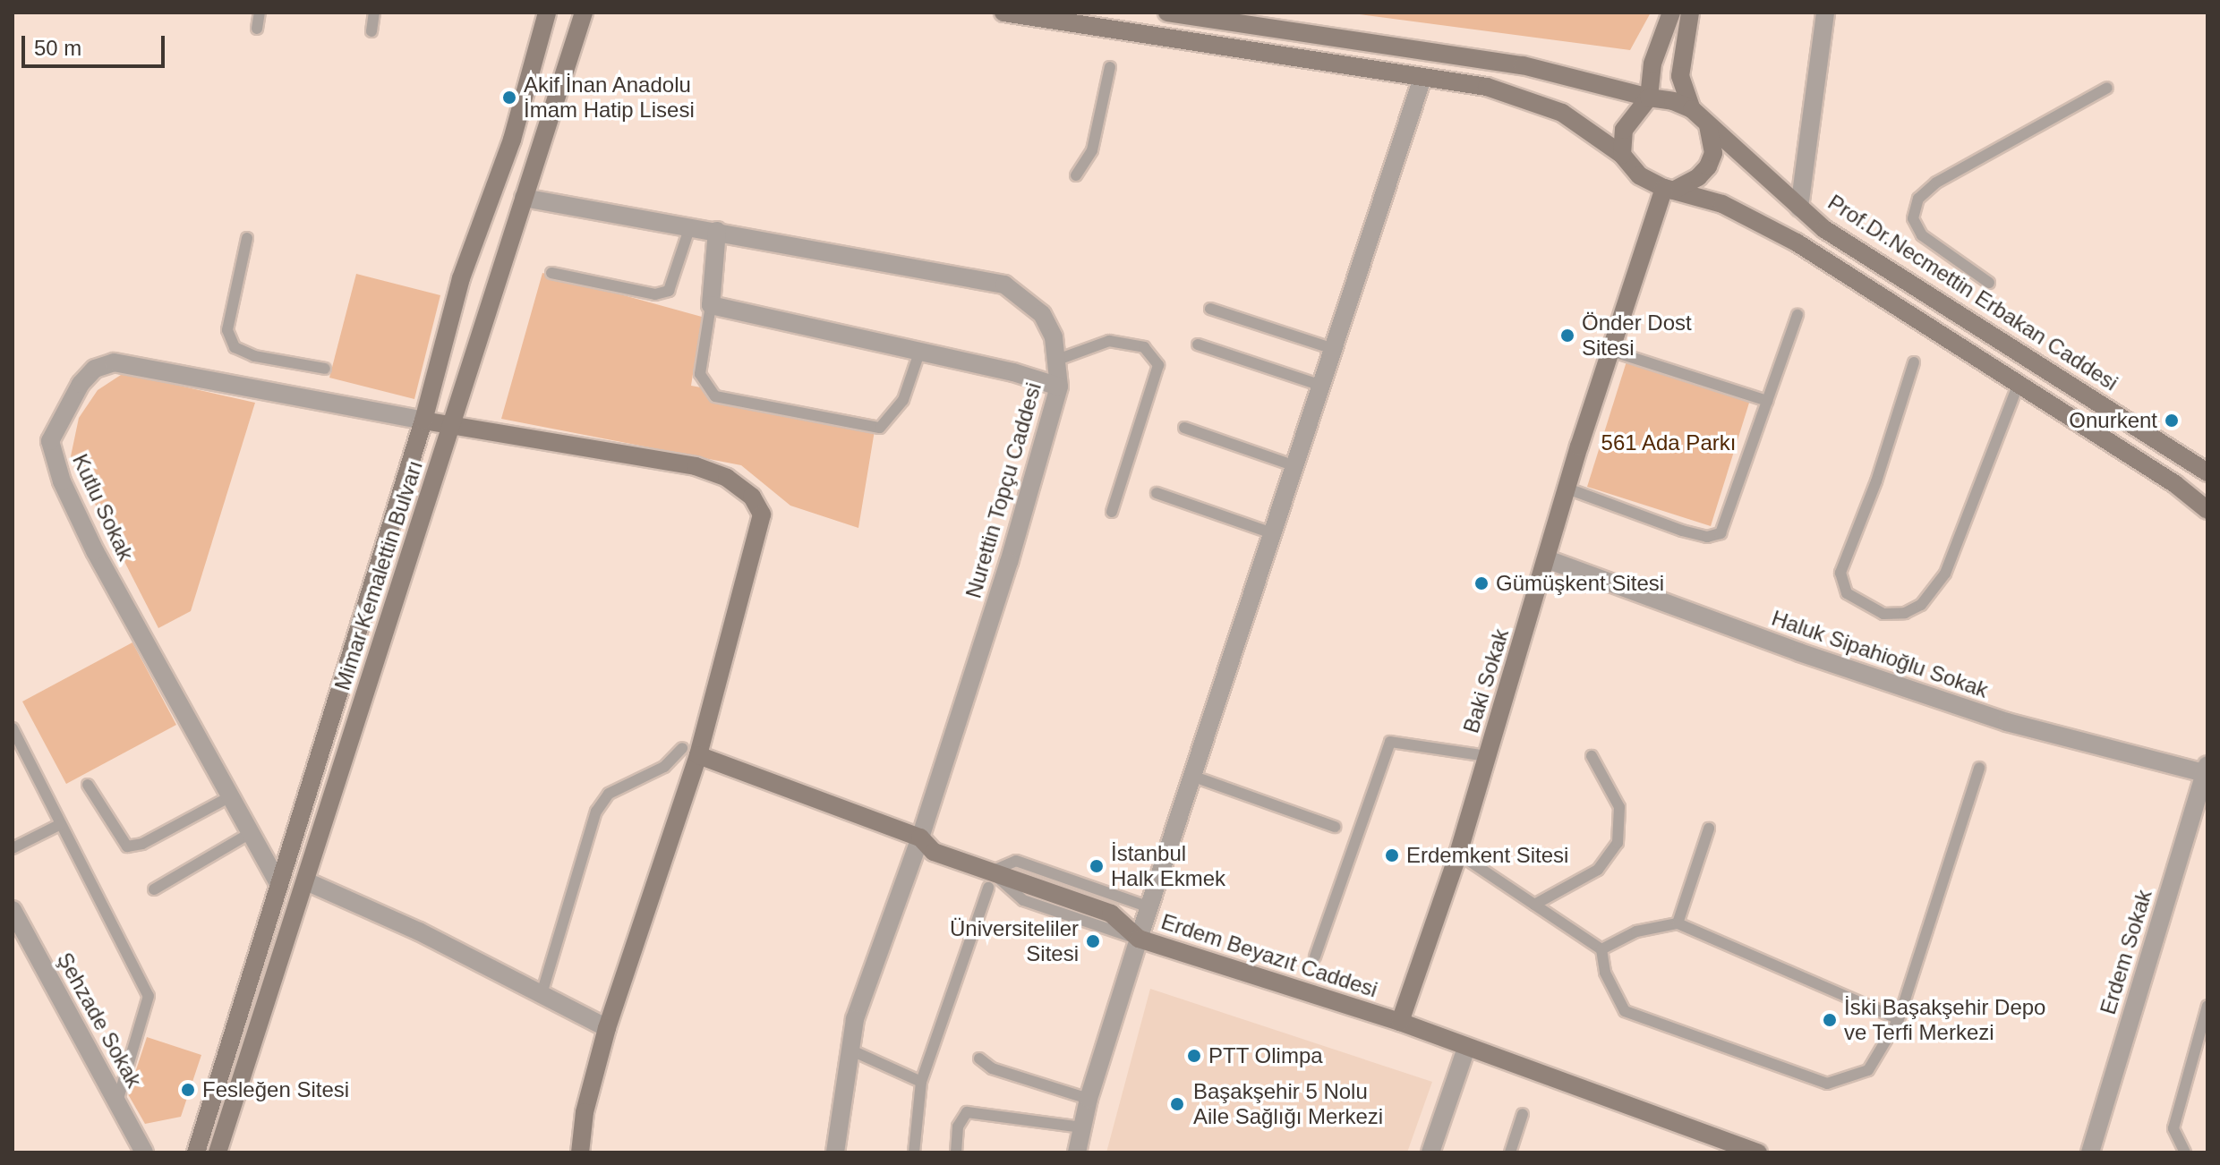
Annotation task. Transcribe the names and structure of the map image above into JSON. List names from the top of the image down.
{
  "streets": {
    "main road": [
      "Prof.Dr.Necmettin Erbakan Caddesi",
      "Mimar Kemalettin Bulvarı",
      "Baki Sokak",
      "Erdem Beyazıt Caddesi"
    ],
    "street": [
      "Nurettin Topçu Caddesi",
      "Kutlu Sokak",
      "Haluk Sipahioğlu Sokak",
      "Erdem Sokak",
      "Şehzade Sokak"
    ]
  },
  "crossings": [
    ["Prof.Dr.Necmettin Erbakan Caddesi", "Baki Sokak"],
    ["Nurettin Topçu Caddesi", "Mimar Kemalettin Bulvarı"],
    ["Nurettin Topçu Caddesi", "Erdem Beyazıt Caddesi"],
    ["Haluk Sipahioğlu Sokak", "Baki Sokak"],
    ["Haluk Sipahioğlu Sokak", "Erdem Sokak"],
    ["Baki Sokak", "Erdem Beyazıt Caddesi"]
  ],
  "parks": ["561 Ada Parkı"],
  "places": [
    "Akif İnan Anadolu İmam Hatip Lisesi",
    "Önder Dost Sitesi",
    "Onurkent",
    "Gümüşkent Sitesi",
    "Erdemkent Sitesi",
    "İstanbul Halk Ekmek",
    "Üniversiteliler Sitesi",
    "İski Başakşehir Depo ve Terfi Merkezi",
    "PTT Olimpa",
    "Fesleğen Sitesi",
    "Başakşehir 5 Nolu Aile Sağlığı Merkezi"
  ],
  "scale_bar": "50 m"
}
